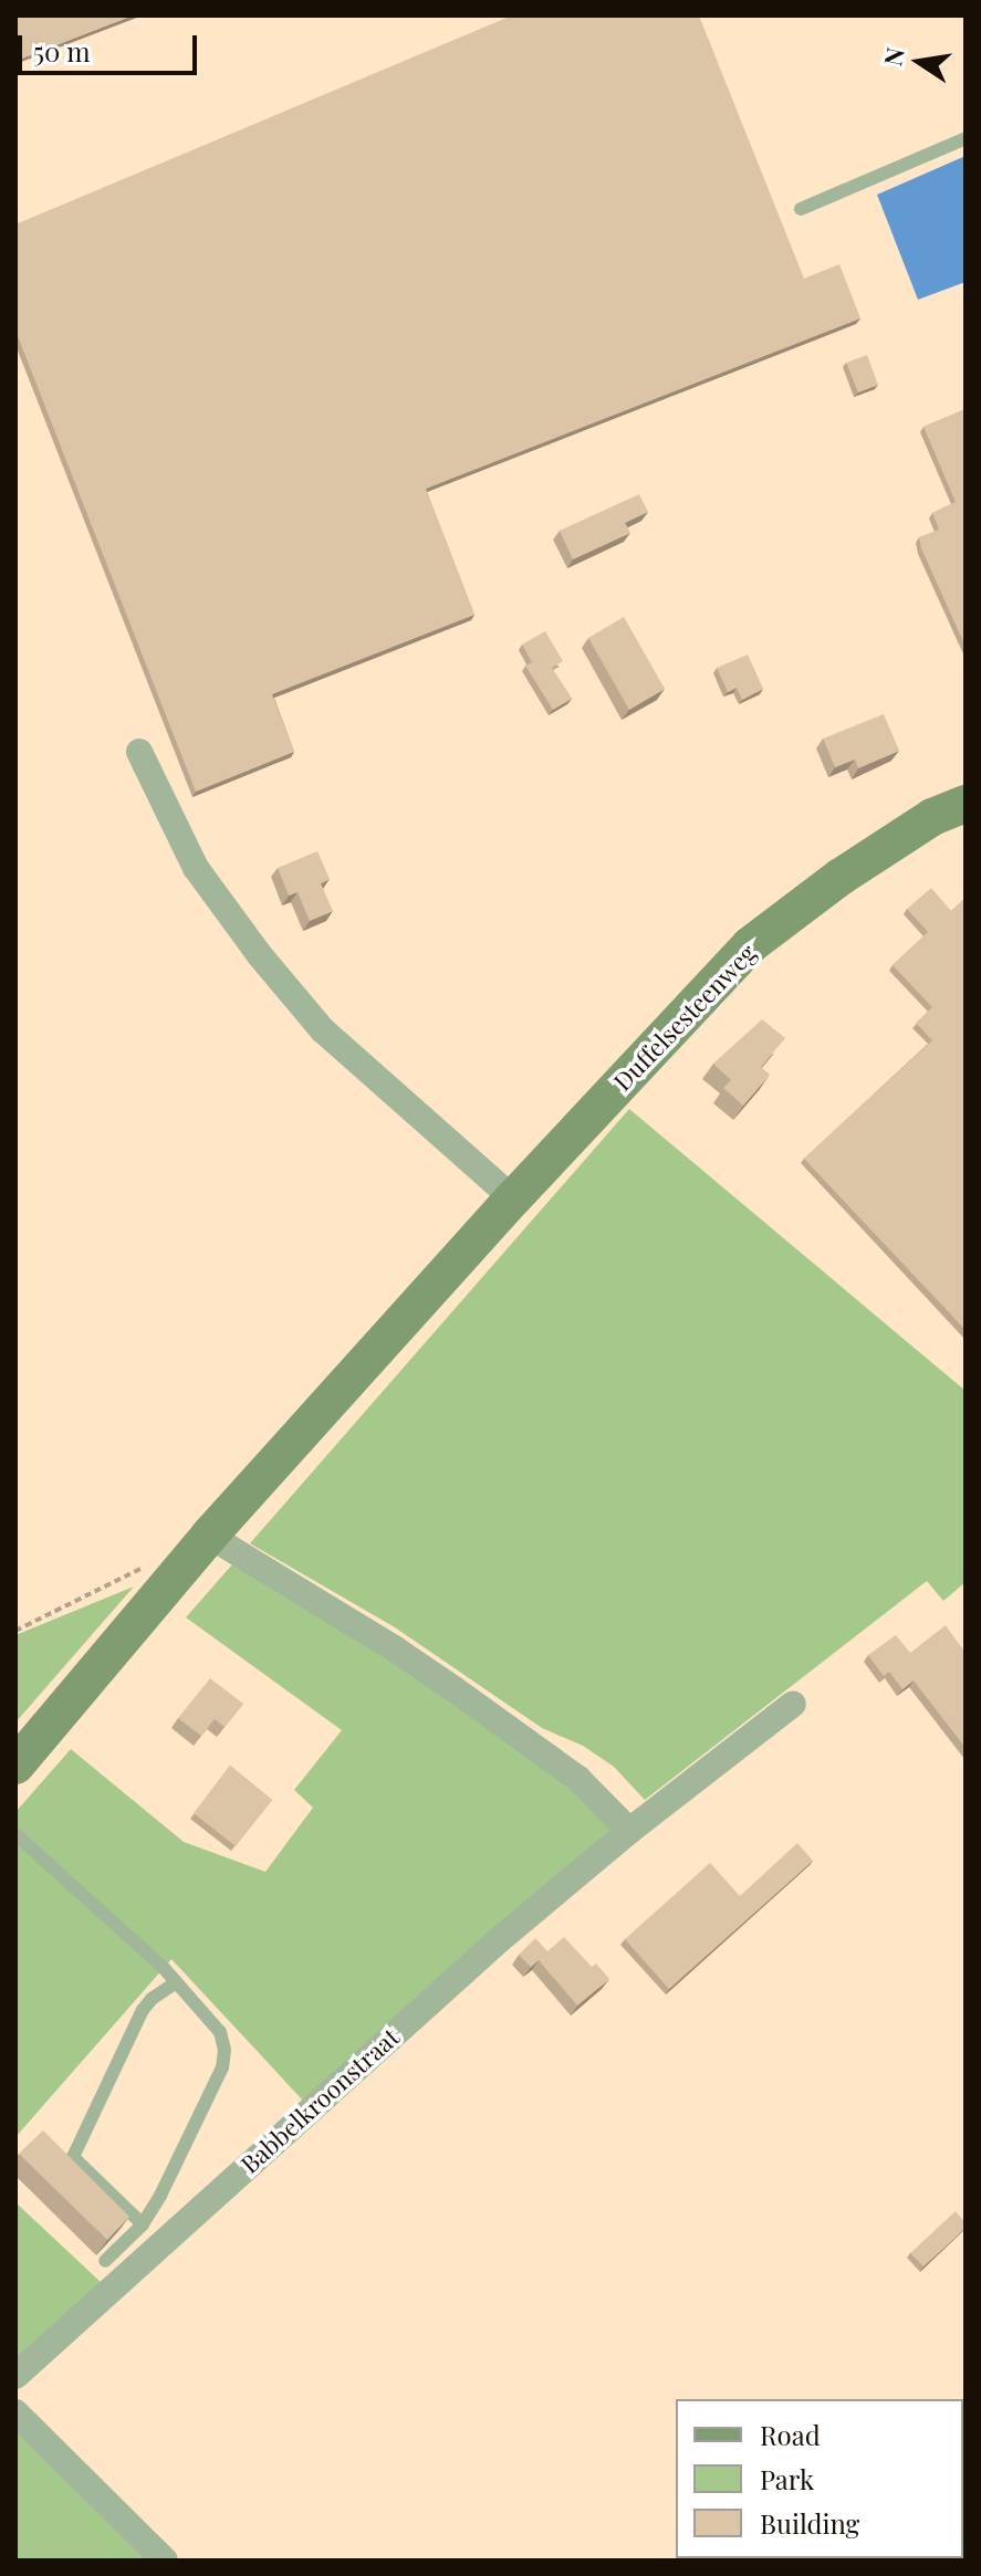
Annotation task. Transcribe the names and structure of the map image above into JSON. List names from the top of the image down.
{
  "streets": {
    "street": ["Duffelsesteenweg", "Babbelkroonstraat"]
  },
  "legend": ["Road", "Park", "Building"],
  "scale_bar": "50 m",
  "north": "left"
}
